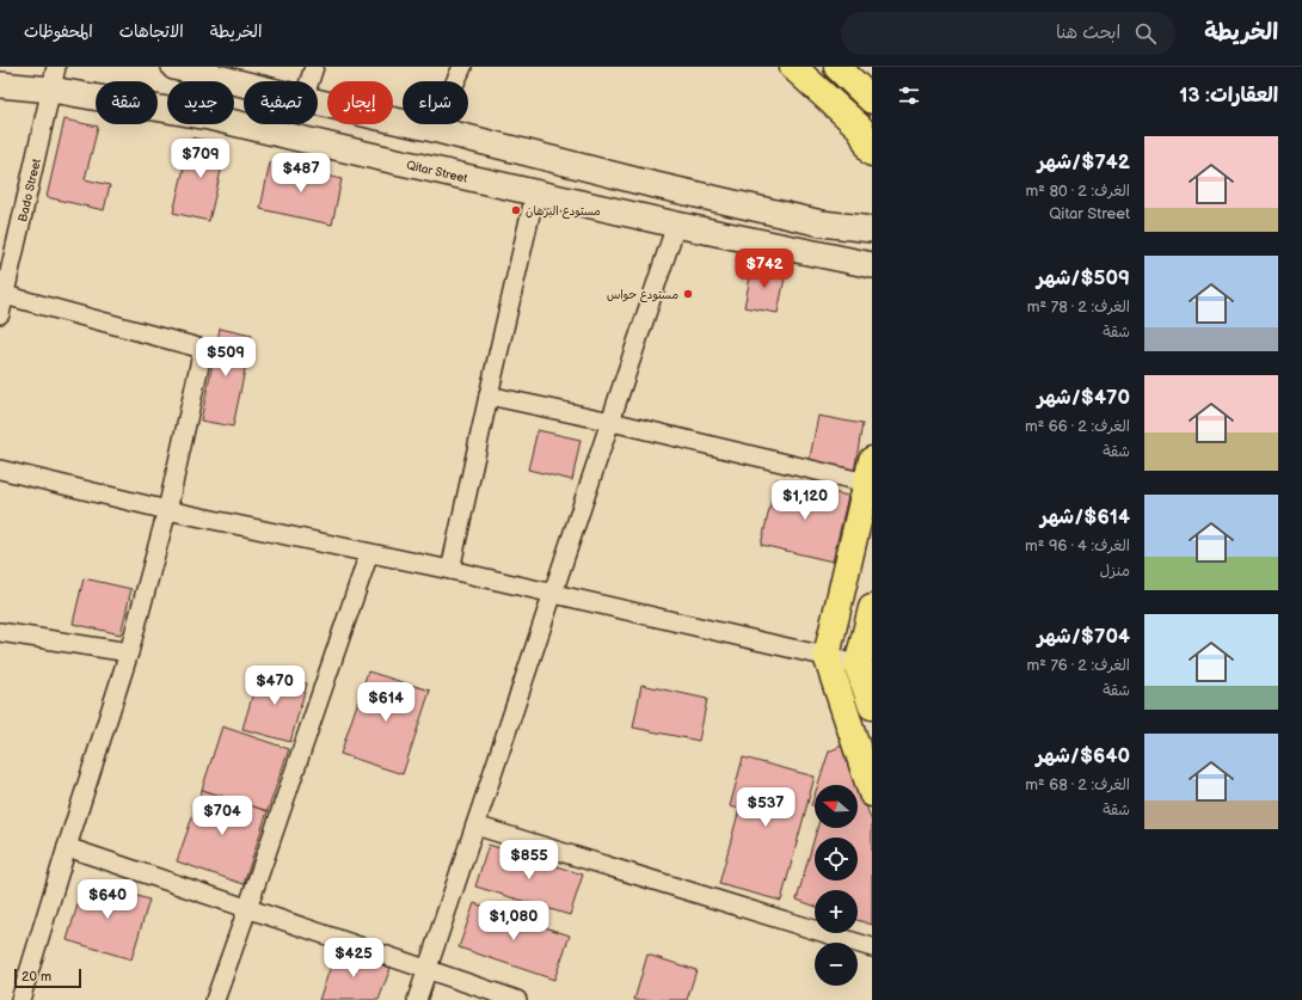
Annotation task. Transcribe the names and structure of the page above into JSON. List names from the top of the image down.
{
  "streets": {
    "main road": ["Qitar Street"],
    "street": ["Bado Street"]
  },
  "crossings": [
    ["Qitar Street", "Bado Street"]
  ],
  "places": ["مستودع البرهان", "مستودع حواس"],
  "scale_bar": "20 m",
  "north": "left",
  "page": {
    "header": "الخريطة",
    "search": "ابحث هنا",
    "nav": ["الخريطة", "الاتجاهات", "المحفوظات"],
    "heading": "العقارات: 13",
    "chip": [
      "شراء",
      "إيجار",
      "تصفية",
      "جديد",
      "شقة"
    ],
    "list": [
      {
        "name": "$742/شهر",
        "note": "الغرف: 2 · 80 m² · Qitar Street"
      },
      {
        "name": "$509/شهر",
        "note": "الغرف: 2 · 78 m² · شقة"
      },
      {
        "name": "$470/شهر",
        "note": "الغرف: 2 · 66 m² · شقة"
      },
      {
        "name": "$614/شهر",
        "note": "الغرف: 4 · 96 m² · منزل"
      },
      {
        "name": "$704/شهر",
        "note": "الغرف: 2 · 76 m² · شقة"
      },
      {
        "name": "$640/شهر",
        "note": "الغرف: 2 · 68 m² · شقة"
      }
    ],
    "price": [
      "$709",
      "$487",
      "$742",
      "$509",
      "$1,120",
      "$470",
      "$614",
      "$537",
      "$704",
      "$855",
      "$640",
      "$1,080",
      "$425"
    ],
    "map_buttons": ["+", "−"],
    "scale": "20 m"
  }
}
